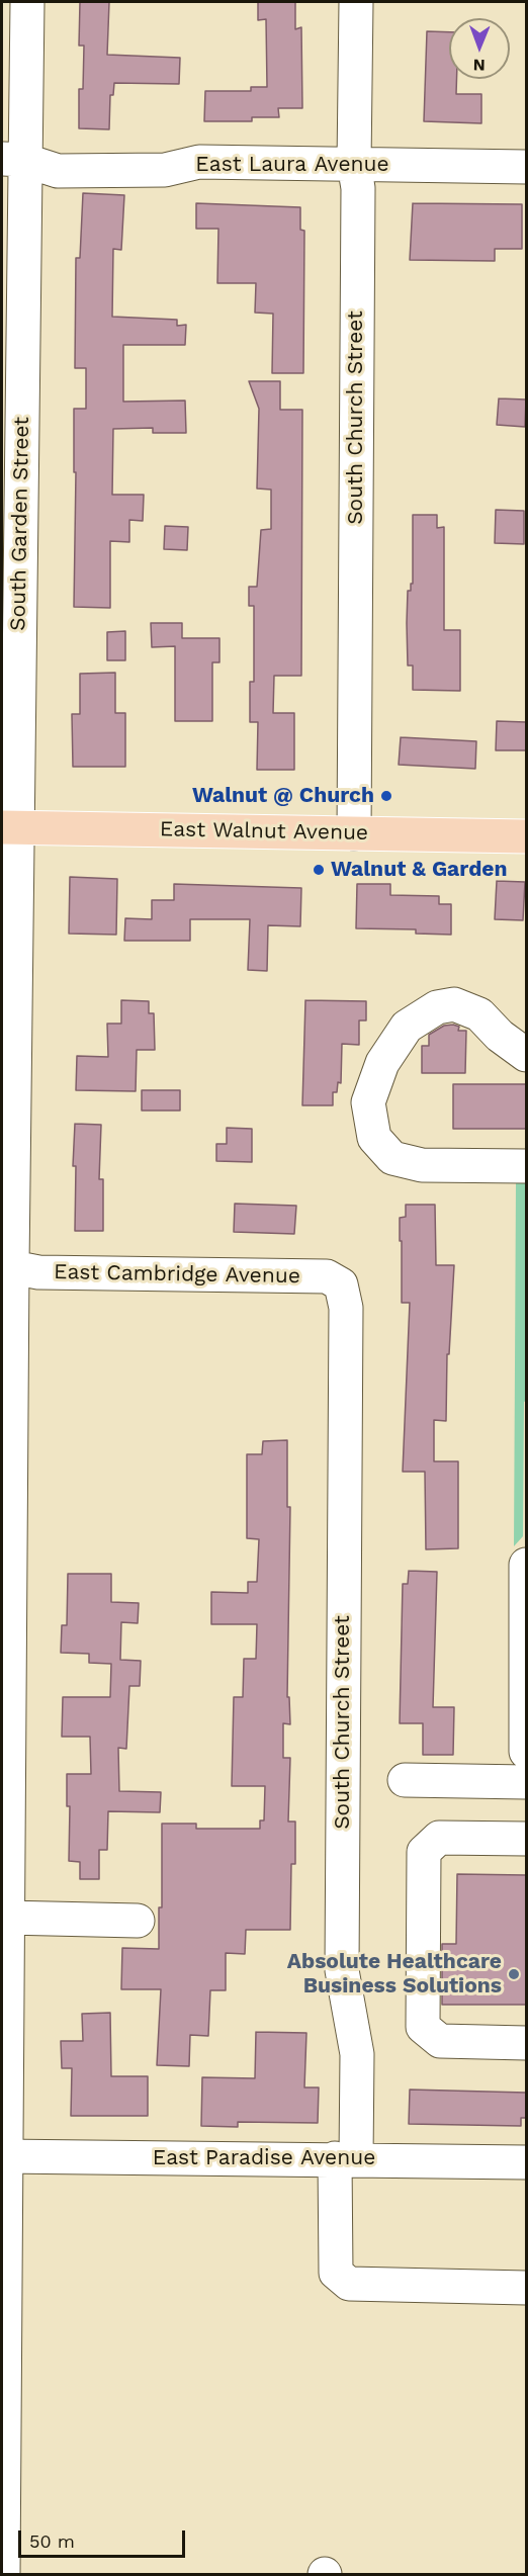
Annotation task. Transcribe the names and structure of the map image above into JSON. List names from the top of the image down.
{
  "streets": {
    "main road": ["East Walnut Avenue"],
    "street": [
      "East Laura Avenue",
      "South Church Street",
      "South Garden Street",
      "East Cambridge Avenue",
      "East Paradise Avenue"
    ]
  },
  "crossings": [
    ["East Laura Avenue", "South Church Street"],
    ["East Laura Avenue", "South Garden Street"],
    ["South Church Street", "East Walnut Avenue"],
    ["South Church Street", "East Cambridge Avenue"],
    ["South Church Street", "East Paradise Avenue"],
    ["South Garden Street", "East Walnut Avenue"],
    ["South Garden Street", "East Cambridge Avenue"],
    ["South Garden Street", "East Paradise Avenue"]
  ],
  "places": ["Walnut @ Church", "Walnut & Garden", "Absolute Healthcare Business Solutions"],
  "scale_bar": "50 m",
  "north": "bottom"
}
